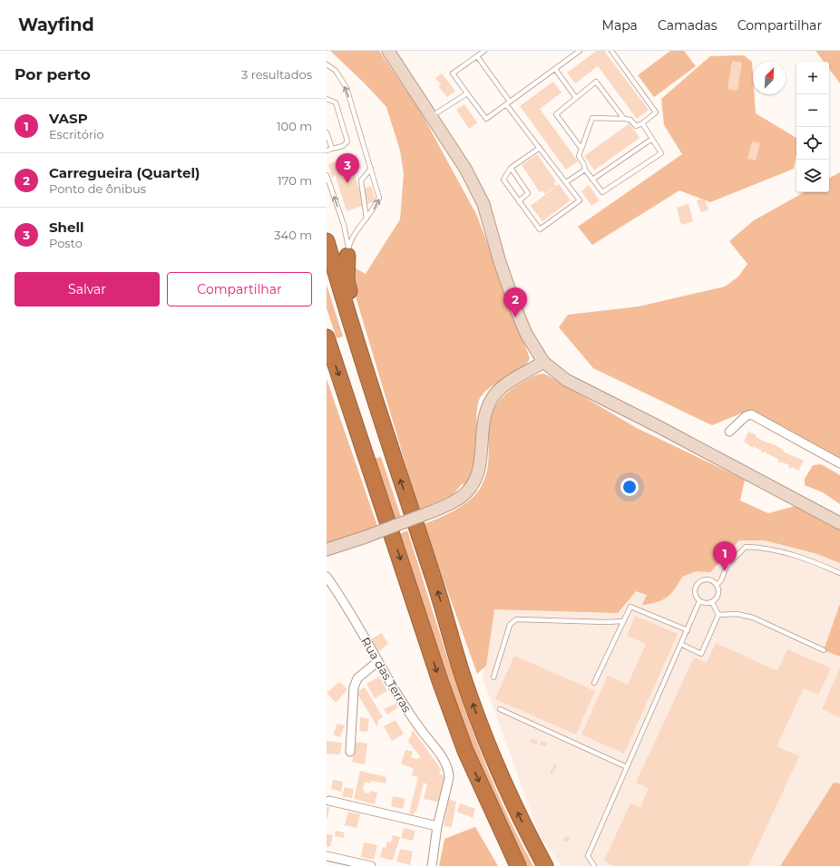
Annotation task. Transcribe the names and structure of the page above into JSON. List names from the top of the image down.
{
  "streets": {
    "street": ["Rua das Terras"]
  },
  "north": "top right",
  "page": {
    "header": "Wayfind",
    "nav": ["Mapa", "Camadas", "Compartilhar"],
    "heading": ["Por perto", "3 resultados"],
    "map_buttons": ["+", "−"],
    "list": [
      {
        "mark": "1",
        "name": "VASP",
        "note": "Escritório",
        "value": "100 m"
      },
      {
        "mark": "2",
        "name": "Carregueira (Quartel)",
        "note": "Ponto de ônibus",
        "value": "170 m"
      },
      {
        "mark": "3",
        "name": "Shell",
        "note": "Posto",
        "value": "340 m"
      }
    ],
    "pins": ["3", "2", "1"],
    "buttons": ["Salvar", "Compartilhar"]
  }
}
